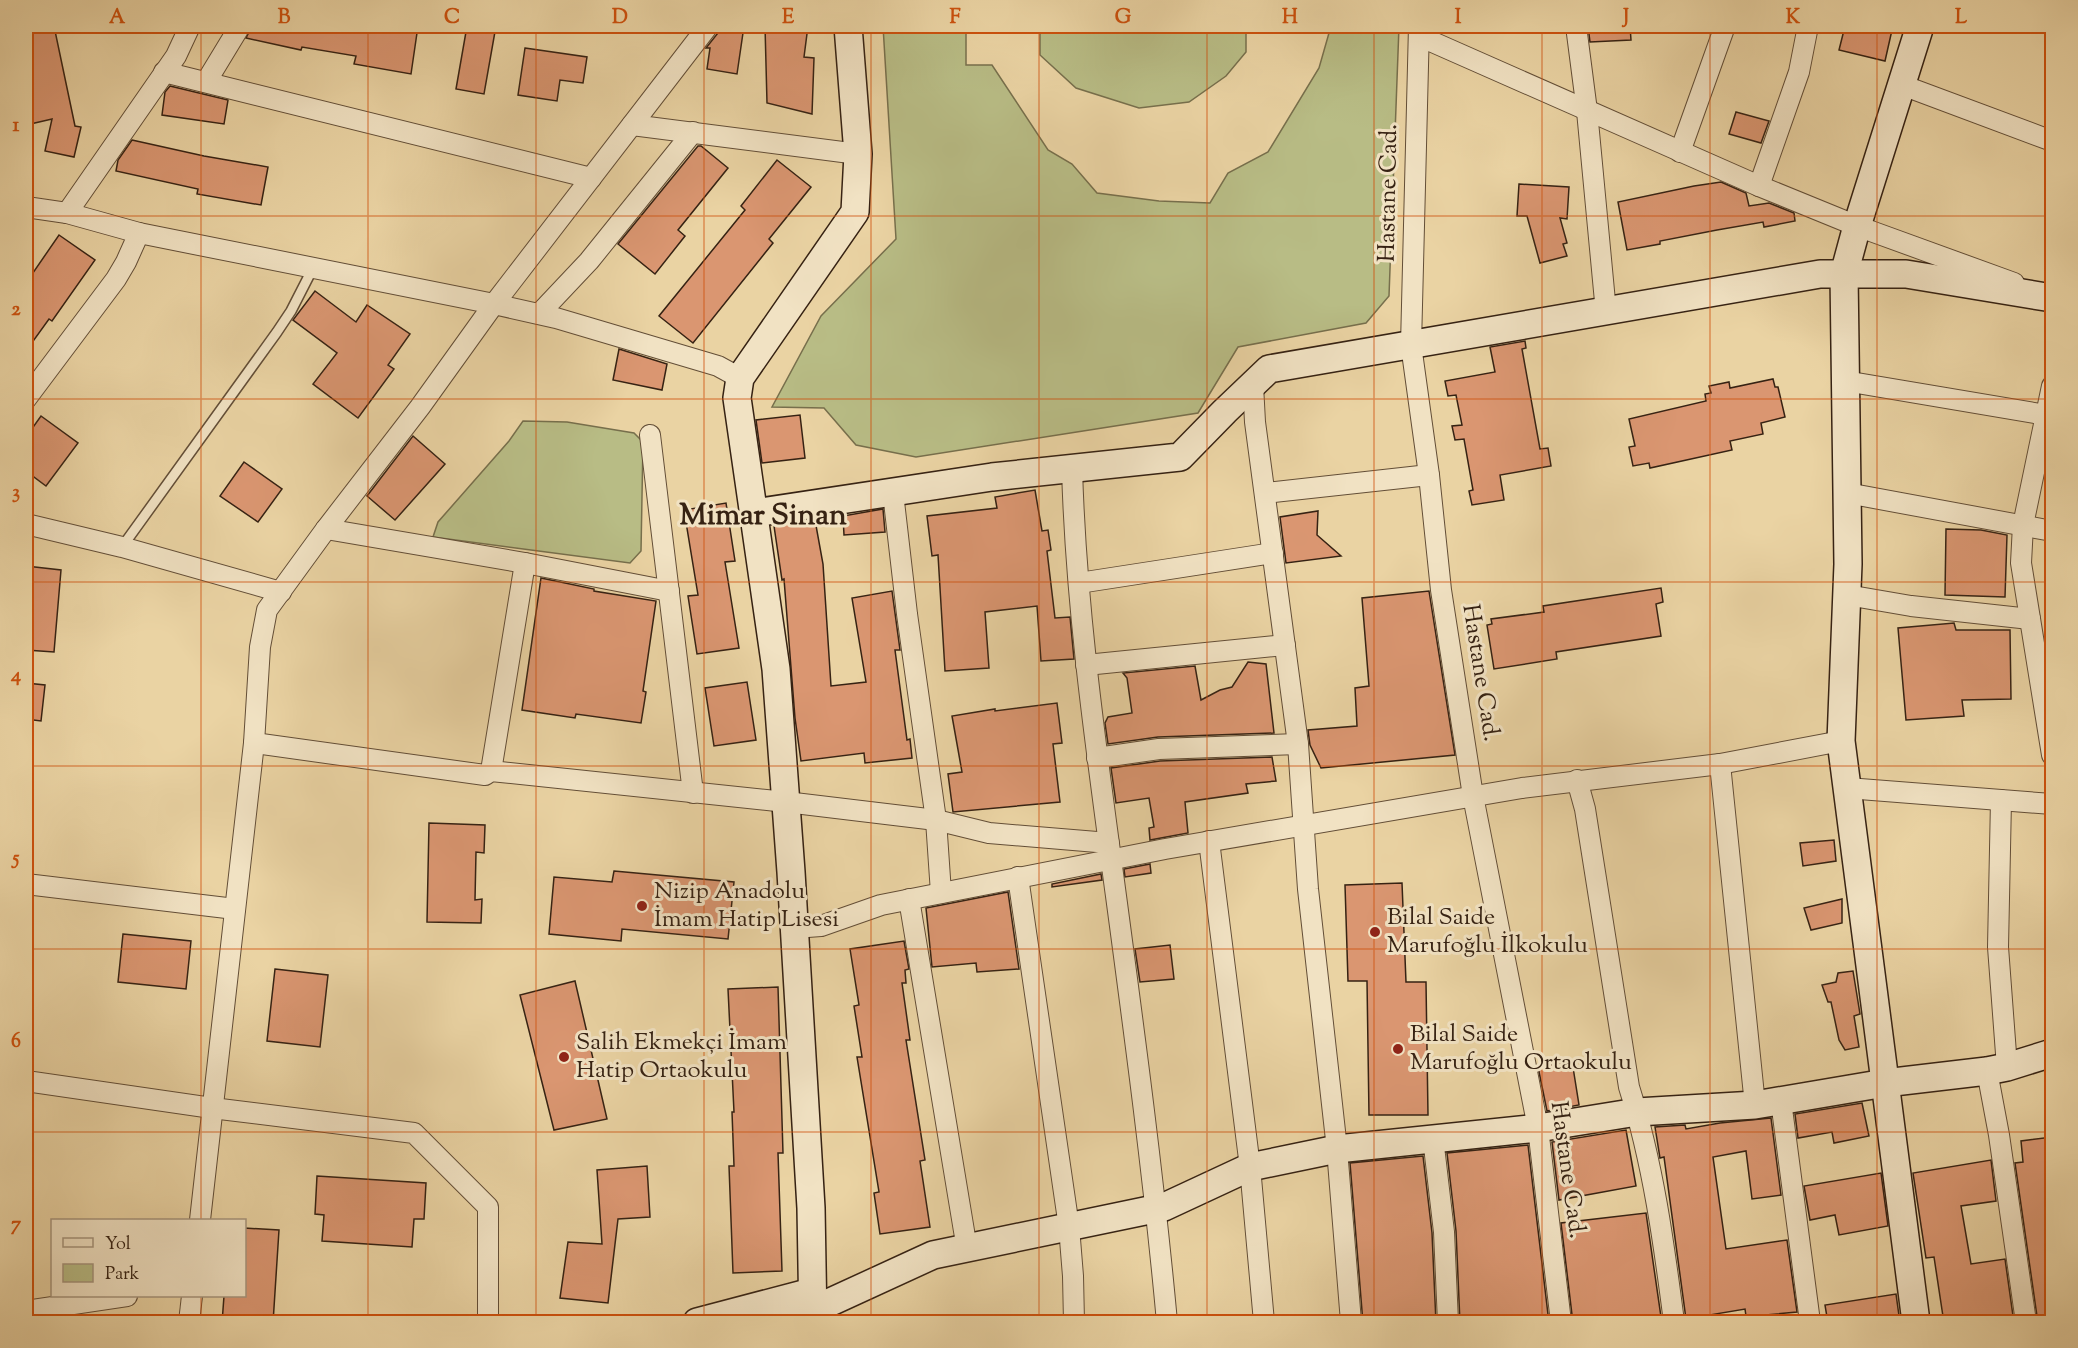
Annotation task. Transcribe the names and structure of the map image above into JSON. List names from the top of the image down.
{
  "streets": {
    "street": ["Hastane Cad."]
  },
  "districts": ["Mimar Sinan"],
  "places": [
    "Nizip Anadolu İmam Hatip Lisesi",
    "Bilal Saide Marufoğlu İlkokulu",
    "Bilal Saide Marufoğlu Ortaokulu",
    "Salih Ekmekçi İmam Hatip Ortaokulu"
  ],
  "legend": ["Yol", "Park"],
  "grid": {
    "columns": [
      "A",
      "B",
      "C",
      "D",
      "E",
      "F",
      "G",
      "H",
      "I",
      "J",
      "K",
      "L"
    ],
    "rows": [
      "1",
      "2",
      "3",
      "4",
      "5",
      "6",
      "7"
    ]
  }
}
